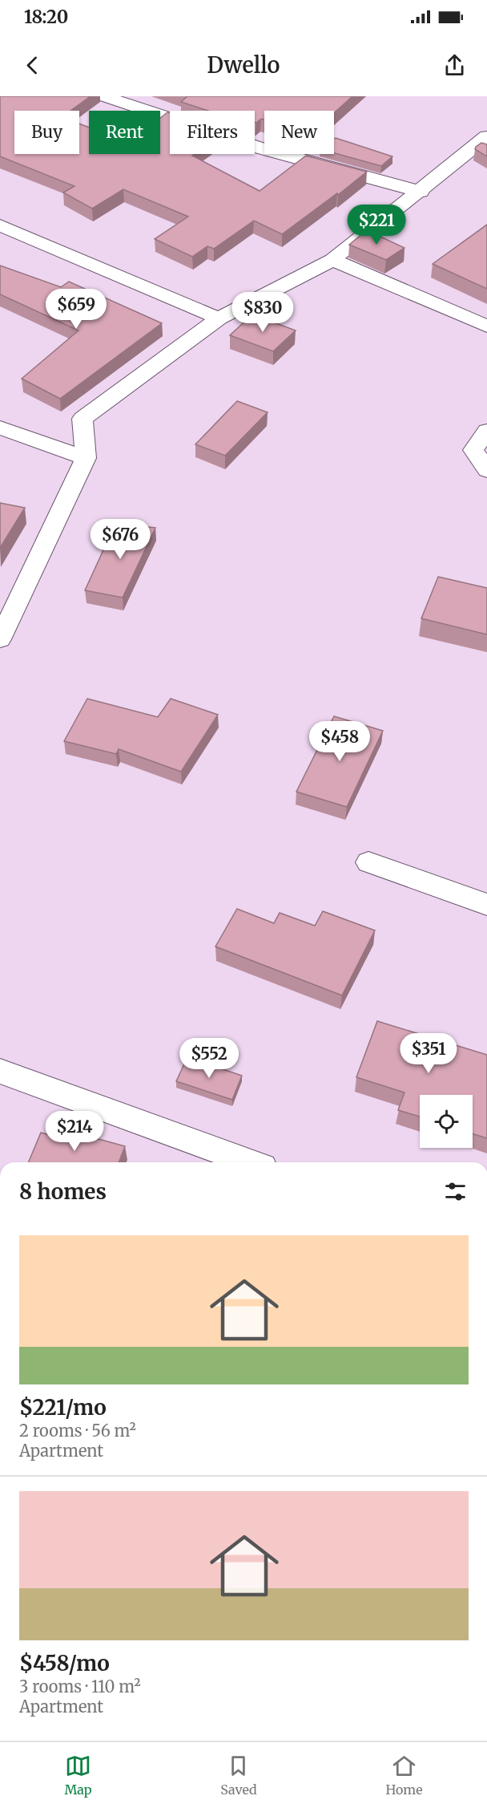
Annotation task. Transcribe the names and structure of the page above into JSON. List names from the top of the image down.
{
  "page": {
    "status": "18:20",
    "header": "Dwello",
    "chip": [
      "Buy",
      "Rent",
      "Filters",
      "New"
    ],
    "price": [
      "$221",
      "$659",
      "$830",
      "$676",
      "$458",
      "$351",
      "$552",
      "$214"
    ],
    "heading": "8 homes",
    "list": [
      {
        "name": "$221/mo",
        "note": "2 rooms · 56 m² · Apartment"
      },
      {
        "name": "$458/mo",
        "note": "3 rooms · 110 m² · Apartment"
      }
    ],
    "tabs": ["Map", "Saved", "Home"]
  }
}
